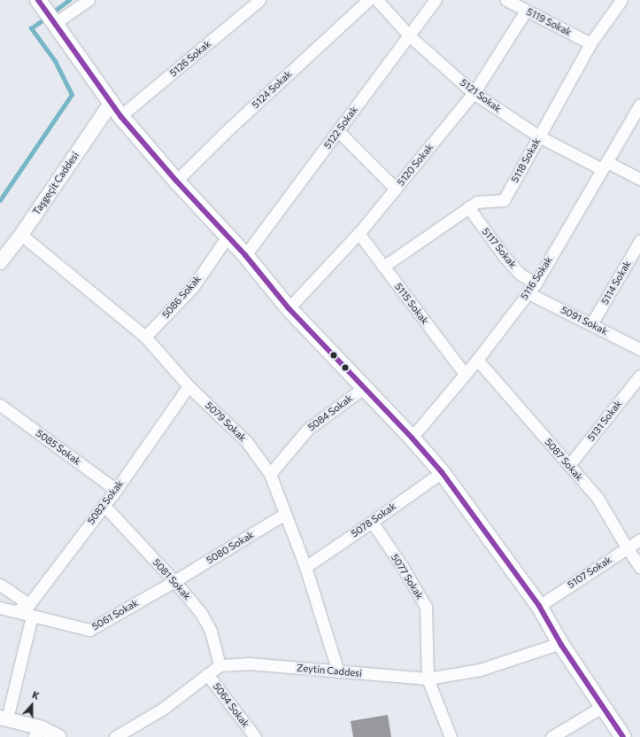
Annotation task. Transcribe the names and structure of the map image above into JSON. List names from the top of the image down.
{
  "streets": {
    "street": [
      "5119 Sokak",
      "5126 Sokak",
      "5124 Sokak",
      "5121 Sokak",
      "5122 Sokak",
      "5118 Sokak",
      "5120 Sokak",
      "Taşgeçit Caddesi",
      "5117 Sokak",
      "5116 Sokak",
      "5114 Sokak",
      "5086 Sokak",
      "5115 Sokak",
      "5091 Sokak",
      "5084 Sokak",
      "5131 Sokak",
      "5079 Sokak",
      "5085 Sokak",
      "5087 Sokak",
      "5082 Sokak",
      "5078 Sokak",
      "5080 Sokak",
      "5107 Sokak",
      "5077 Sokak",
      "5081 Sokak",
      "5061 Sokak",
      "Zeytin Caddesi",
      "5064 Sokak"
    ]
  },
  "crossings": [
    ["5119 Sokak", "5118 Sokak"],
    ["5119 Sokak", "5120 Sokak"],
    ["5121 Sokak", "5122 Sokak"],
    ["5121 Sokak", "5118 Sokak"],
    ["5121 Sokak", "5120 Sokak"],
    ["5121 Sokak", "5116 Sokak"],
    ["5118 Sokak", "5117 Sokak"],
    ["5118 Sokak", "5115 Sokak"],
    ["5120 Sokak", "5115 Sokak"],
    ["Taşgeçit Caddesi", "5079 Sokak"],
    ["5117 Sokak", "5116 Sokak"],
    ["5116 Sokak", "5115 Sokak"],
    ["5116 Sokak", "5091 Sokak"],
    ["5116 Sokak", "5087 Sokak"],
    ["5114 Sokak", "5091 Sokak"],
    ["5086 Sokak", "5079 Sokak"],
    ["5084 Sokak", "5079 Sokak"],
    ["5131 Sokak", "5087 Sokak"],
    ["5079 Sokak", "5082 Sokak"],
    ["5079 Sokak", "5078 Sokak"],
    ["5079 Sokak", "5080 Sokak"],
    ["5079 Sokak", "Zeytin Caddesi"],
    ["5085 Sokak", "5082 Sokak"],
    ["5087 Sokak", "5107 Sokak"],
    ["5082 Sokak", "5081 Sokak"],
    ["5082 Sokak", "5061 Sokak"],
    ["5078 Sokak", "5077 Sokak"],
    ["5080 Sokak", "5081 Sokak"],
    ["5080 Sokak", "5061 Sokak"],
    ["5077 Sokak", "Zeytin Caddesi"],
    ["5081 Sokak", "5061 Sokak"],
    ["5081 Sokak", "Zeytin Caddesi"],
    ["Zeytin Caddesi", "5064 Sokak"]
  ],
  "north": "top"
}
